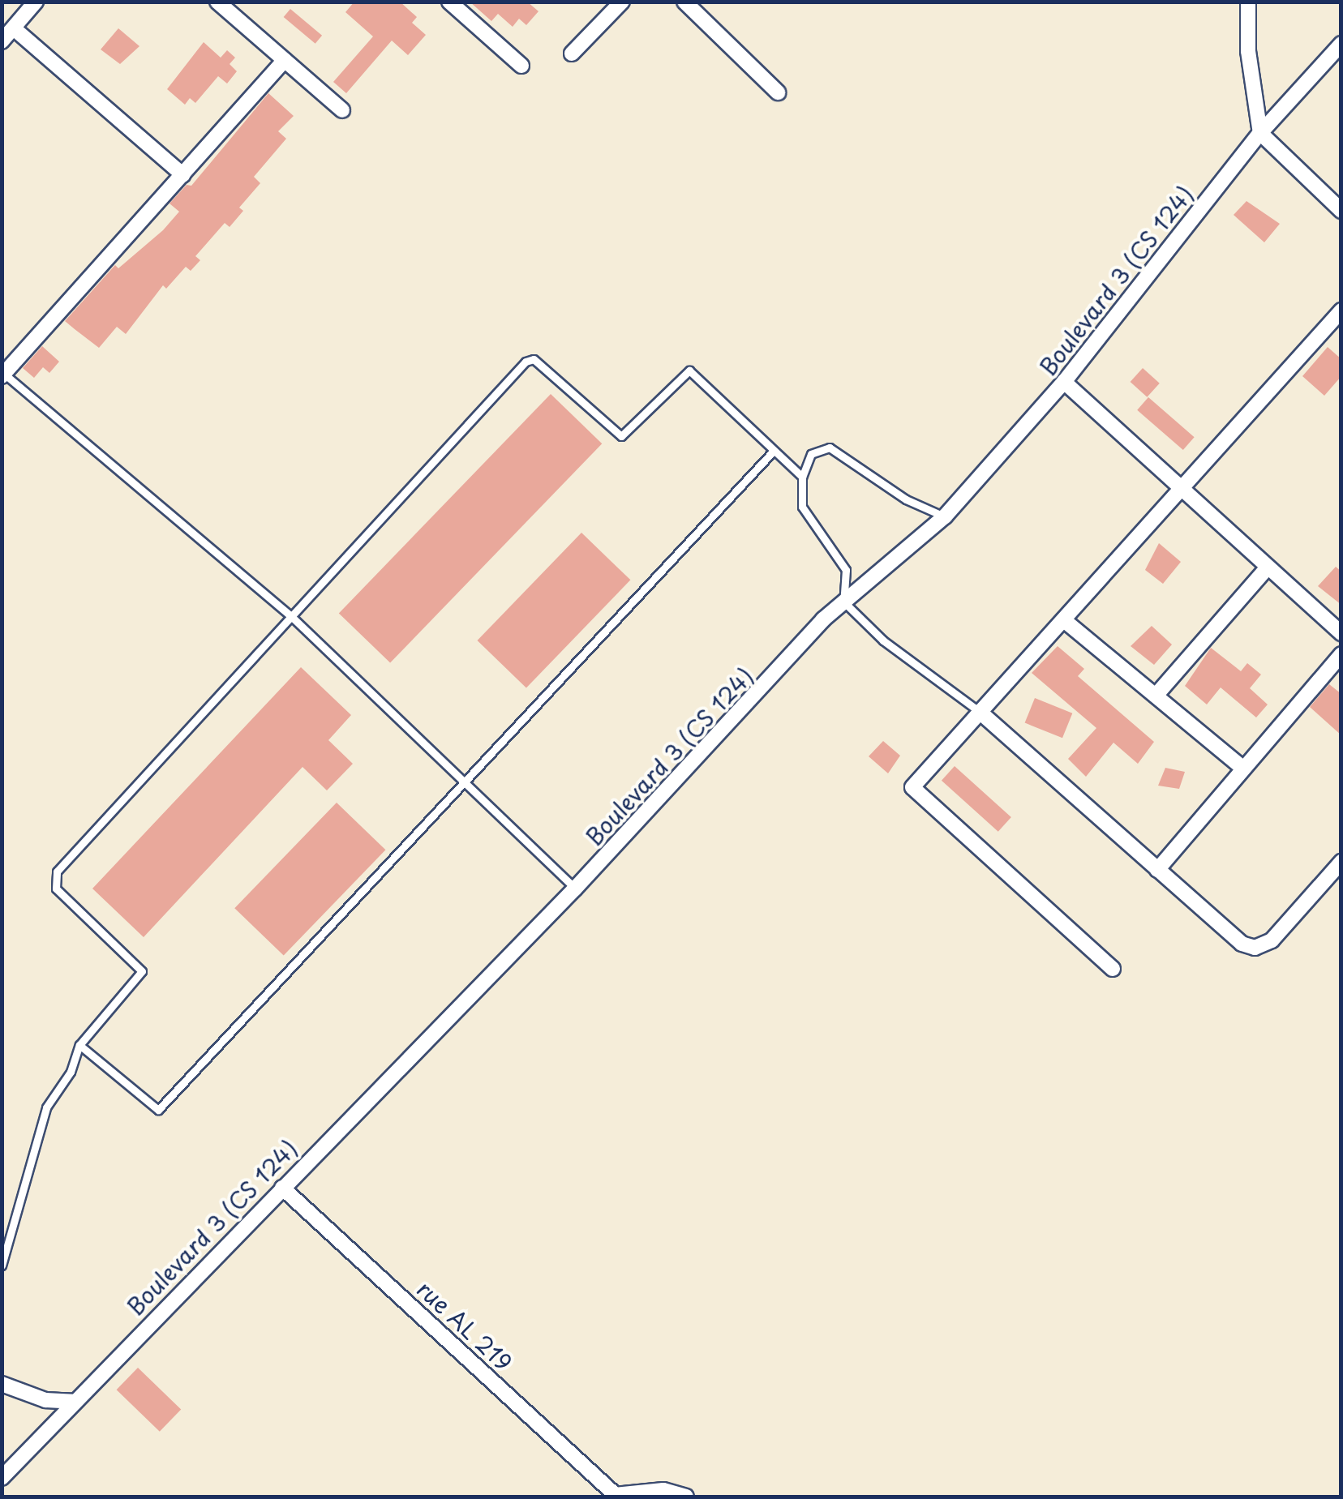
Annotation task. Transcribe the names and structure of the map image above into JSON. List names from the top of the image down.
{
  "streets": {
    "street": ["Boulevard 3 (CS 124)", "rue AL 219"]
  },
  "crossings": [
    ["Boulevard 3 (CS 124)", "rue AL 219"]
  ]
}
